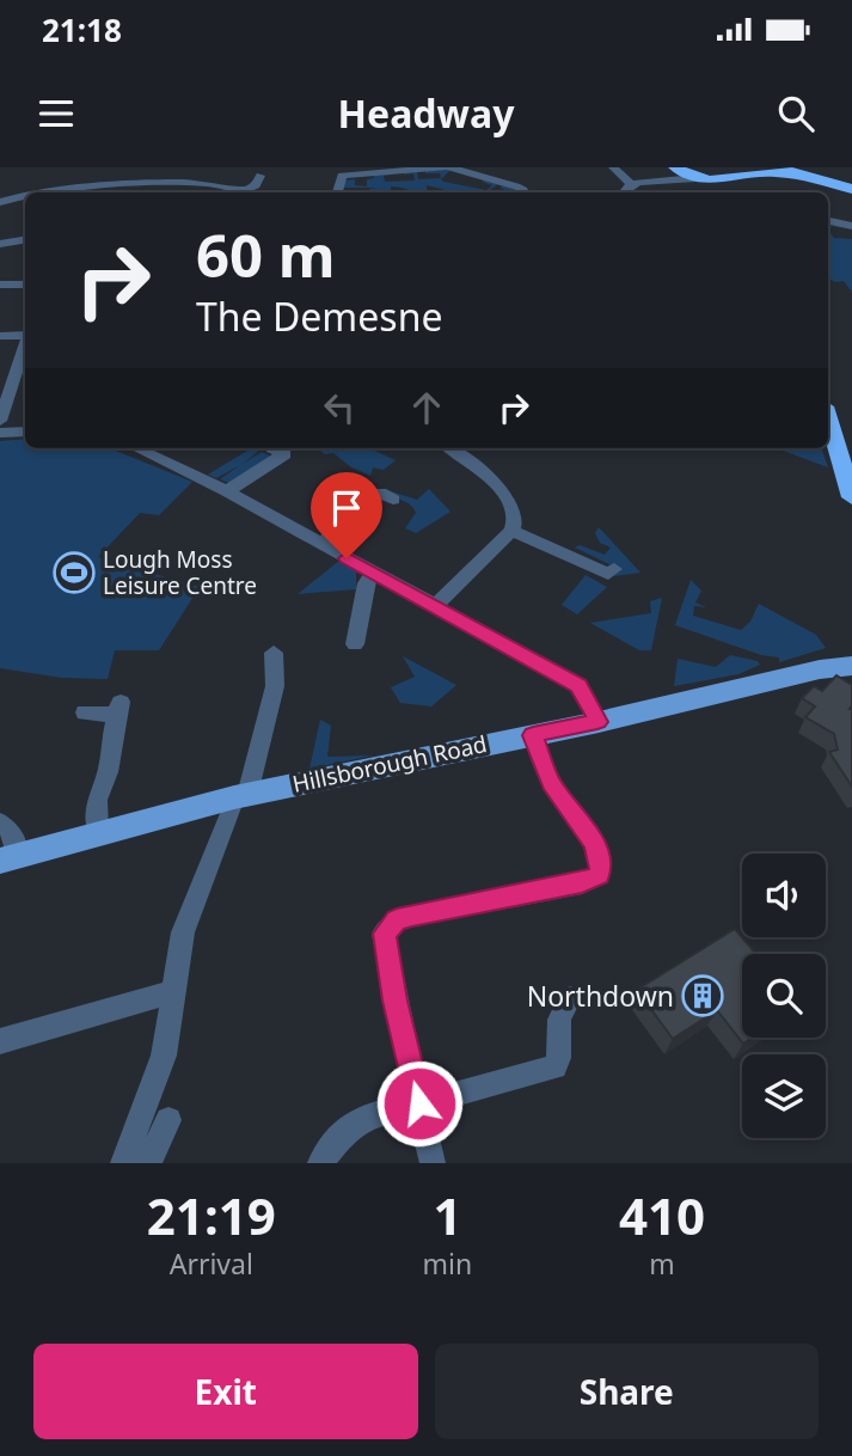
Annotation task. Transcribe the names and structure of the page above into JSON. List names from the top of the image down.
{
  "streets": {
    "main road": ["Hillsborough Road"]
  },
  "places": {
    "sports": ["Lough Moss Leisure Centre"],
    "building": ["Northdown"]
  },
  "page": {
    "status": "21:18",
    "header": "Headway",
    "turn": ["60 m", "The Demesne"],
    "eta": [
      "21:19",
      "Arrival",
      "1",
      "min",
      "410",
      "m"
    ],
    "buttons": ["Exit", "Share"]
  }
}
